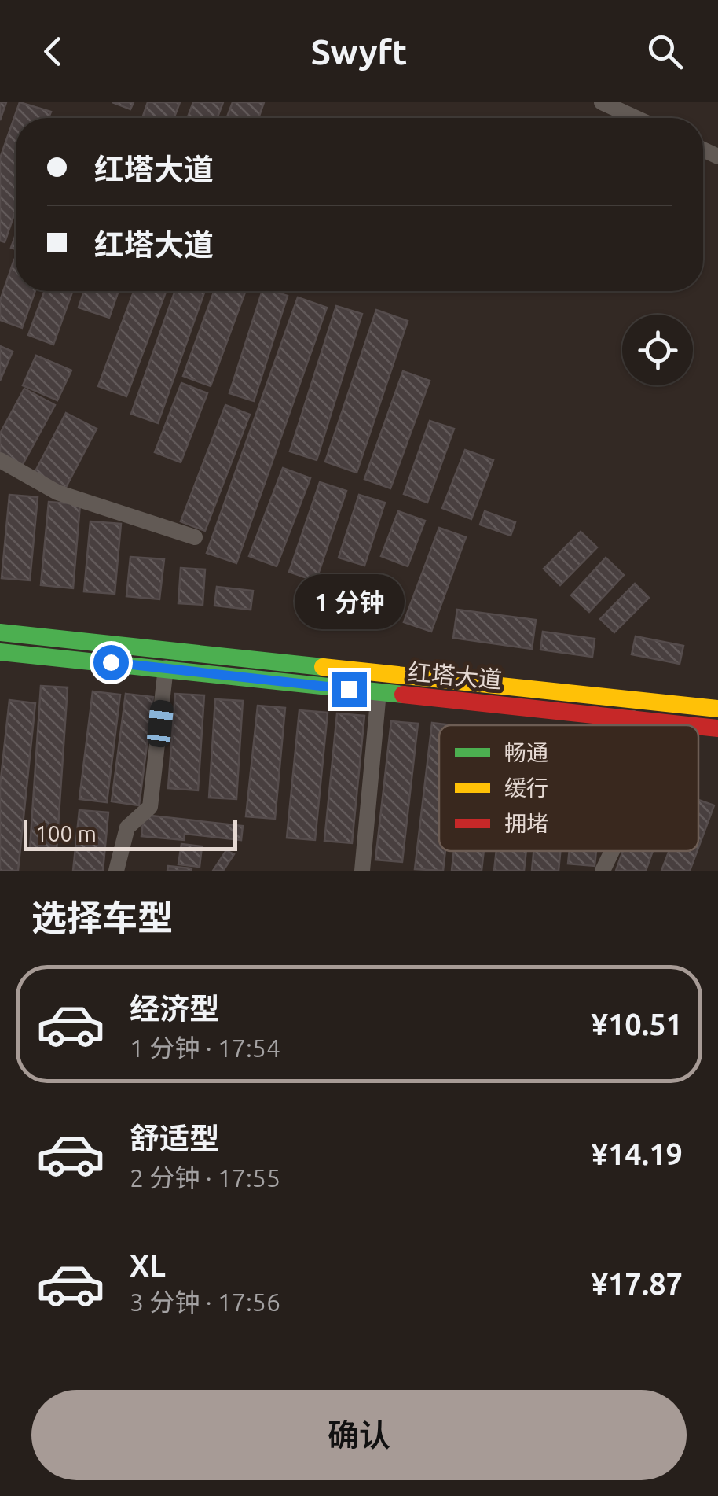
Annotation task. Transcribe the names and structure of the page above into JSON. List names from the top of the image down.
{
  "streets": {
    "main road": ["红塔大道"]
  },
  "legend": ["畅通", "缓行", "拥堵"],
  "scale_bar": "100 m",
  "page": {
    "header": "Swyft",
    "banner": ["红塔大道", "红塔大道"],
    "bubble": "1 分钟",
    "scale": "100 m",
    "heading": "选择车型",
    "list": [
      {
        "name": "经济型",
        "note": "1 分钟 · 17:54",
        "value": "¥10.51"
      },
      {
        "name": "舒适型",
        "note": "2 分钟 · 17:55",
        "value": "¥14.19"
      },
      {
        "name": "XL",
        "note": "3 分钟 · 17:56",
        "value": "¥17.87"
      }
    ],
    "buttons": "确认"
  }
}
